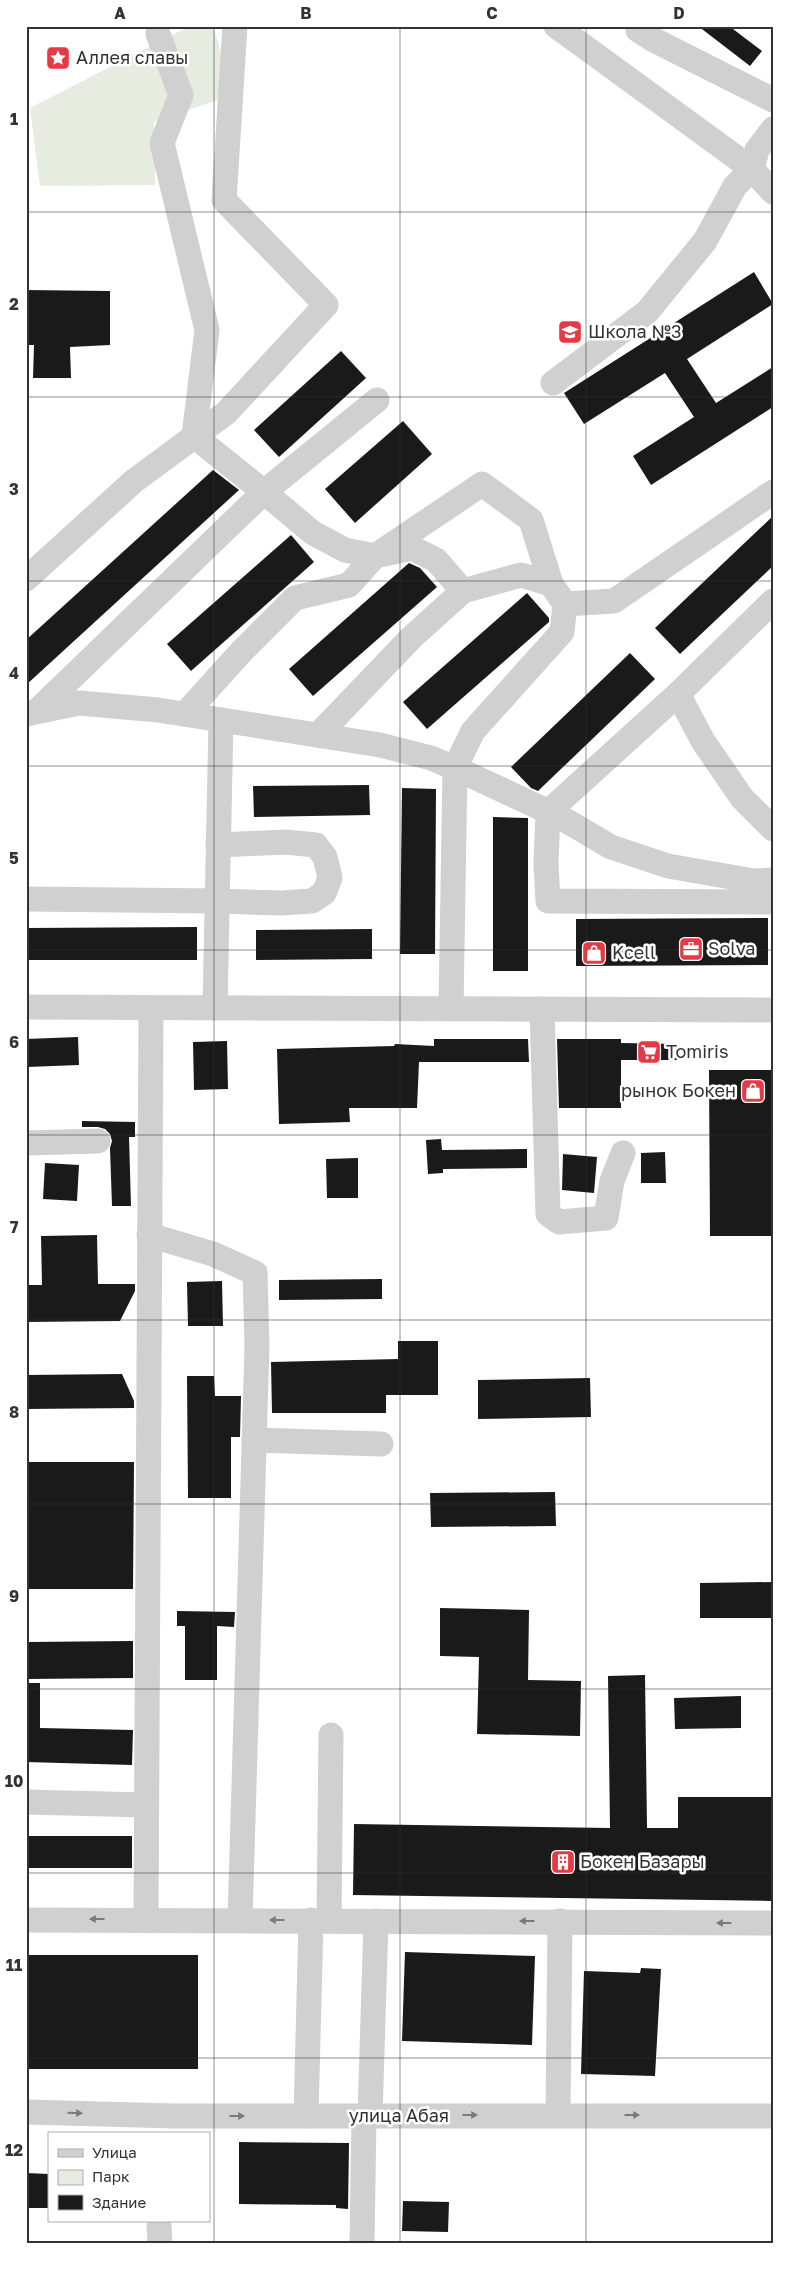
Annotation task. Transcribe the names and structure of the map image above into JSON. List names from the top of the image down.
{
  "streets": {
    "street": ["улица Абая"]
  },
  "places": {
    "place": ["Аллея славы"],
    "school or university": ["Школа №3"],
    "office": ["Solva"],
    "shop": ["Kcell", "рынок Бокен"],
    "supermarket": ["Tomiris"],
    "building": ["Бокен Базары"]
  },
  "legend": ["Улица", "Парк", "Здание"],
  "grid": {
    "columns": [
      "A",
      "B",
      "C",
      "D"
    ],
    "rows": [
      "1",
      "2",
      "3",
      "4",
      "5",
      "6",
      "7",
      "8",
      "9",
      "10",
      "11",
      "12"
    ]
  }
}
